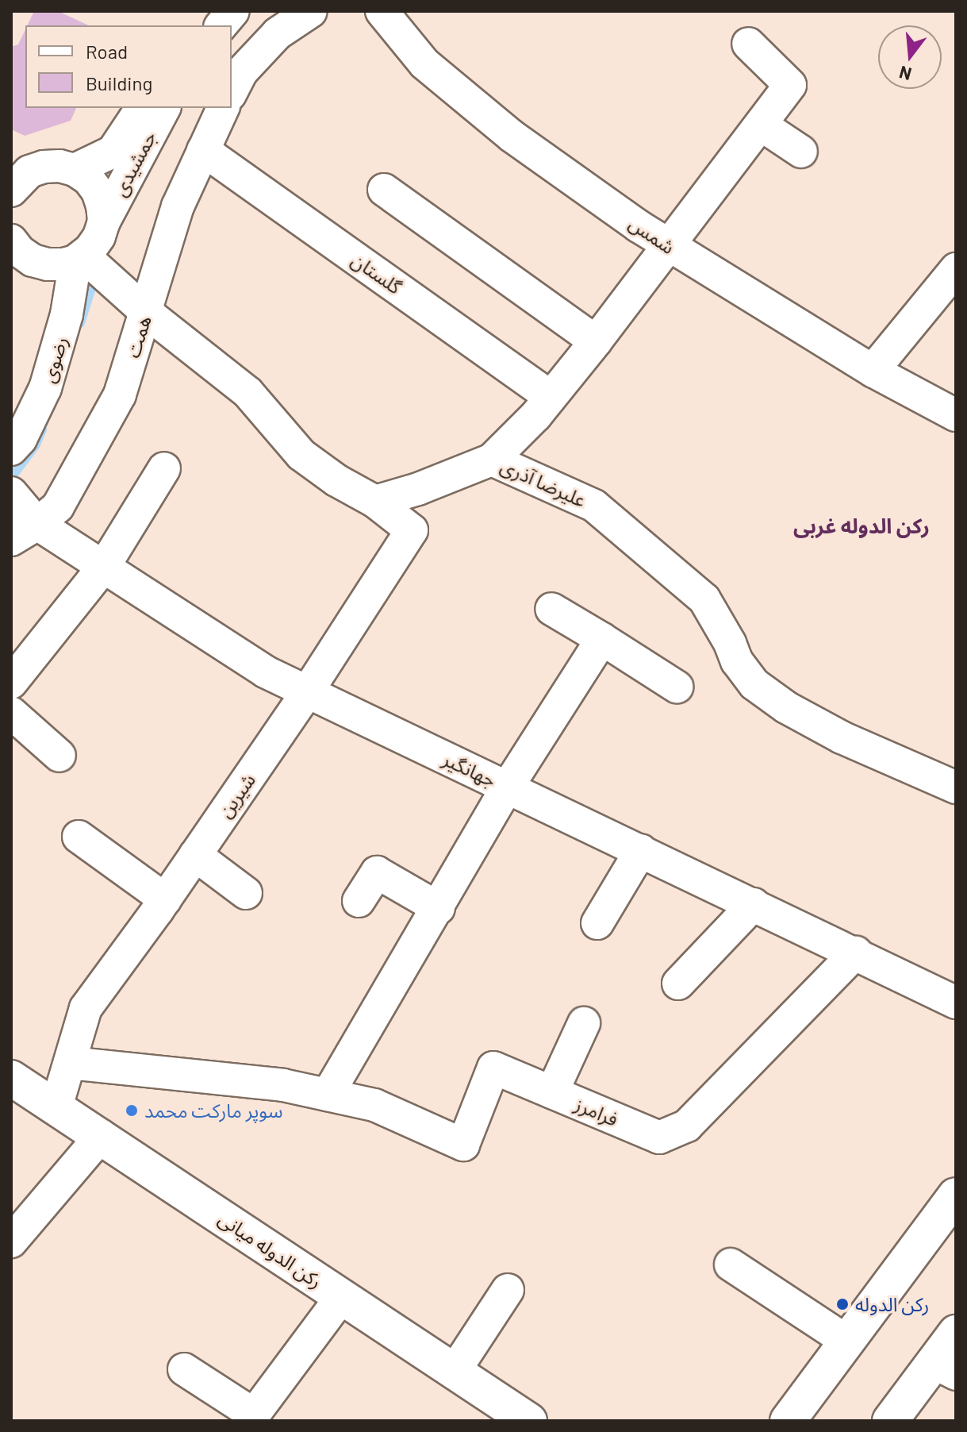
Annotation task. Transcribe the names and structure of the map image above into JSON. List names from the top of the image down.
{
  "streets": {
    "main road": ["رکن الدوله میانی"],
    "street": [
      "جمشیدی",
      "شمس",
      "گلستان",
      "همت",
      "رضوی",
      "علیرضا آذری",
      "جهانگیر",
      "شیرین",
      "فرامرز"
    ]
  },
  "crossings": [
    ["جمشیدی", "رضوی"],
    ["گلستان", "همت"],
    ["همت", "جهانگیر"],
    ["علیرضا آذری", "شیرین"],
    ["جهانگیر", "شیرین"],
    ["جهانگیر", "فرامرز"],
    ["شیرین", "فرامرز"],
    ["شیرین", "رکن الدوله میانی"]
  ],
  "districts": ["رکن الدوله غربی"],
  "places": ["سوپر مارکت محمد", "رکن الدوله"],
  "legend": ["Road", "Building"],
  "north": "bottom"
}
